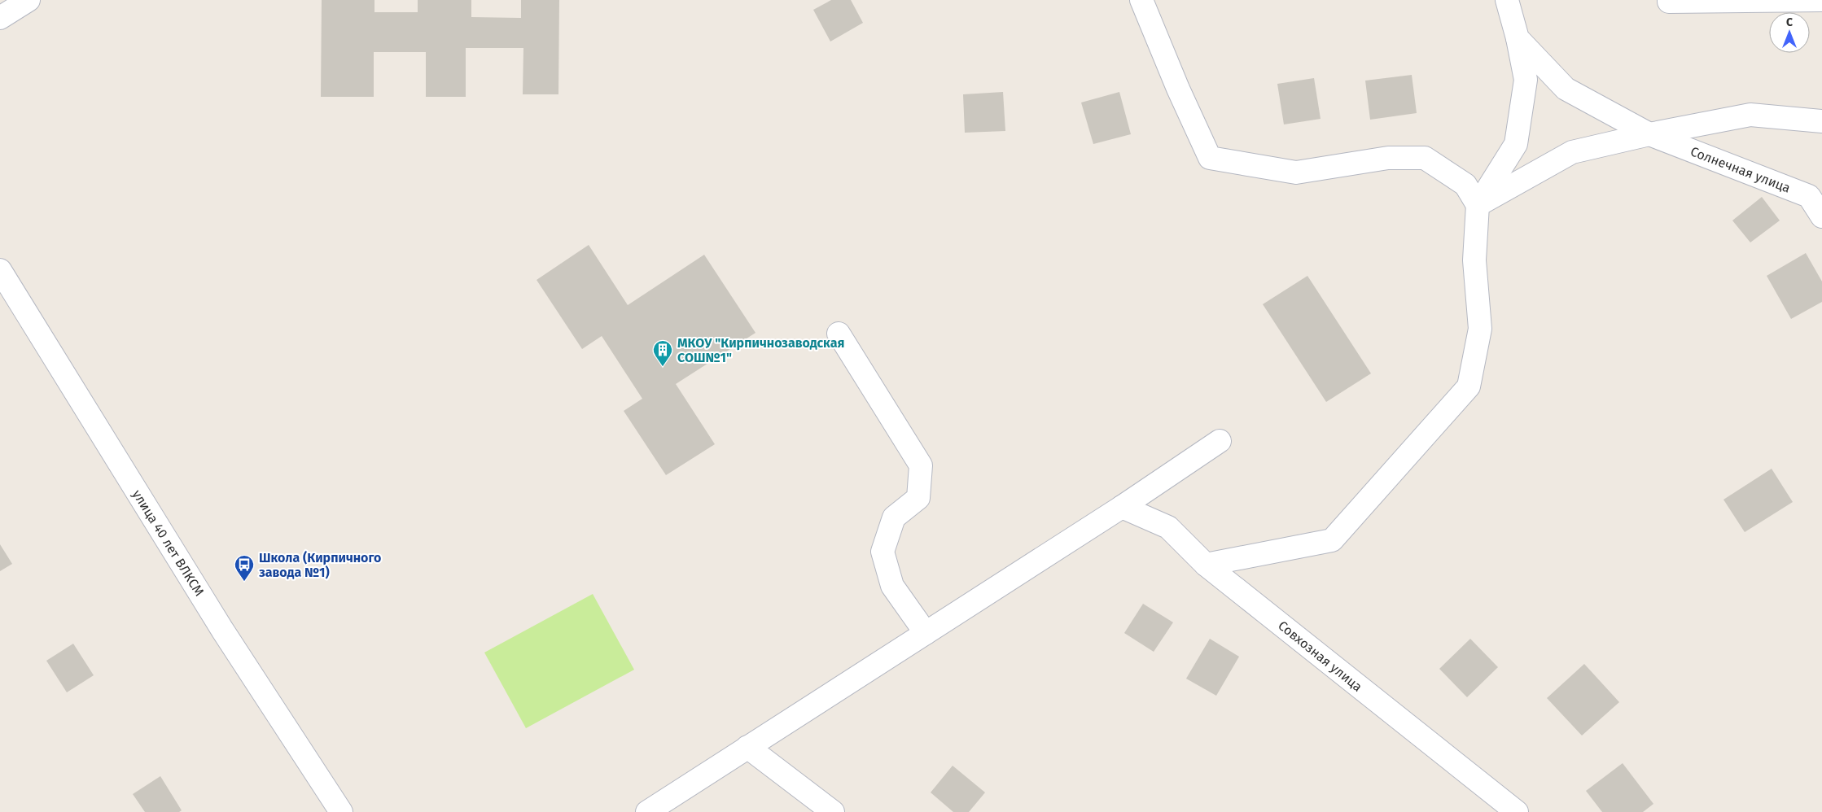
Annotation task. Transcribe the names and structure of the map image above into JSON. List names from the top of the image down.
{
  "streets": {
    "street": ["Солнечная улица", "улица 40 лет ВЛКСМ", "Совхозная улица"]
  },
  "places": {
    "building": ["МКОУ \"Кирпичнозаводская СОШ№1\""],
    "bus stop": ["Школа (Кирпичного завода №1)"]
  },
  "north": "top"
}
